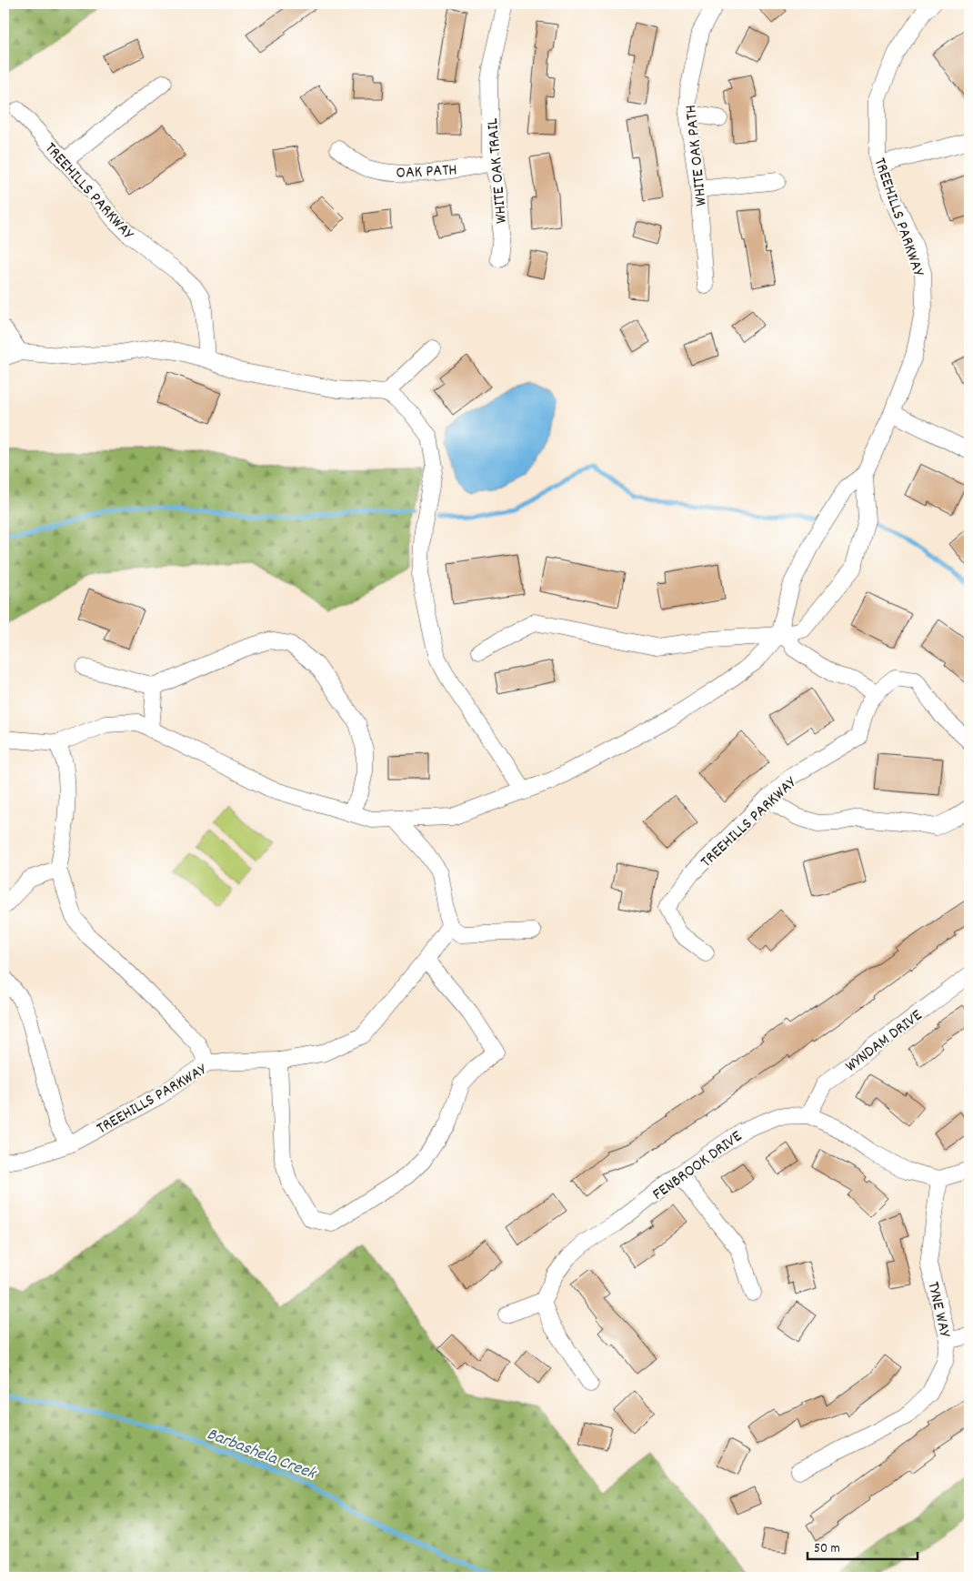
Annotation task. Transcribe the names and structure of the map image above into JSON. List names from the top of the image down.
{
  "streets": {
    "street": [
      "WHITE OAK PATH",
      "OAK PATH",
      "WHITE OAK TRAIL",
      "TREEHILLS PARKWAY",
      "WYNDAM DRIVE",
      "FENBROOK DRIVE",
      "TYNE WAY"
    ]
  },
  "crossings": [
    ["OAK PATH", "WHITE OAK TRAIL"],
    ["WYNDAM DRIVE", "FENBROOK DRIVE"],
    ["FENBROOK DRIVE", "TYNE WAY"]
  ],
  "water": ["Barbashela Creek"],
  "scale_bar": "50 m"
}
